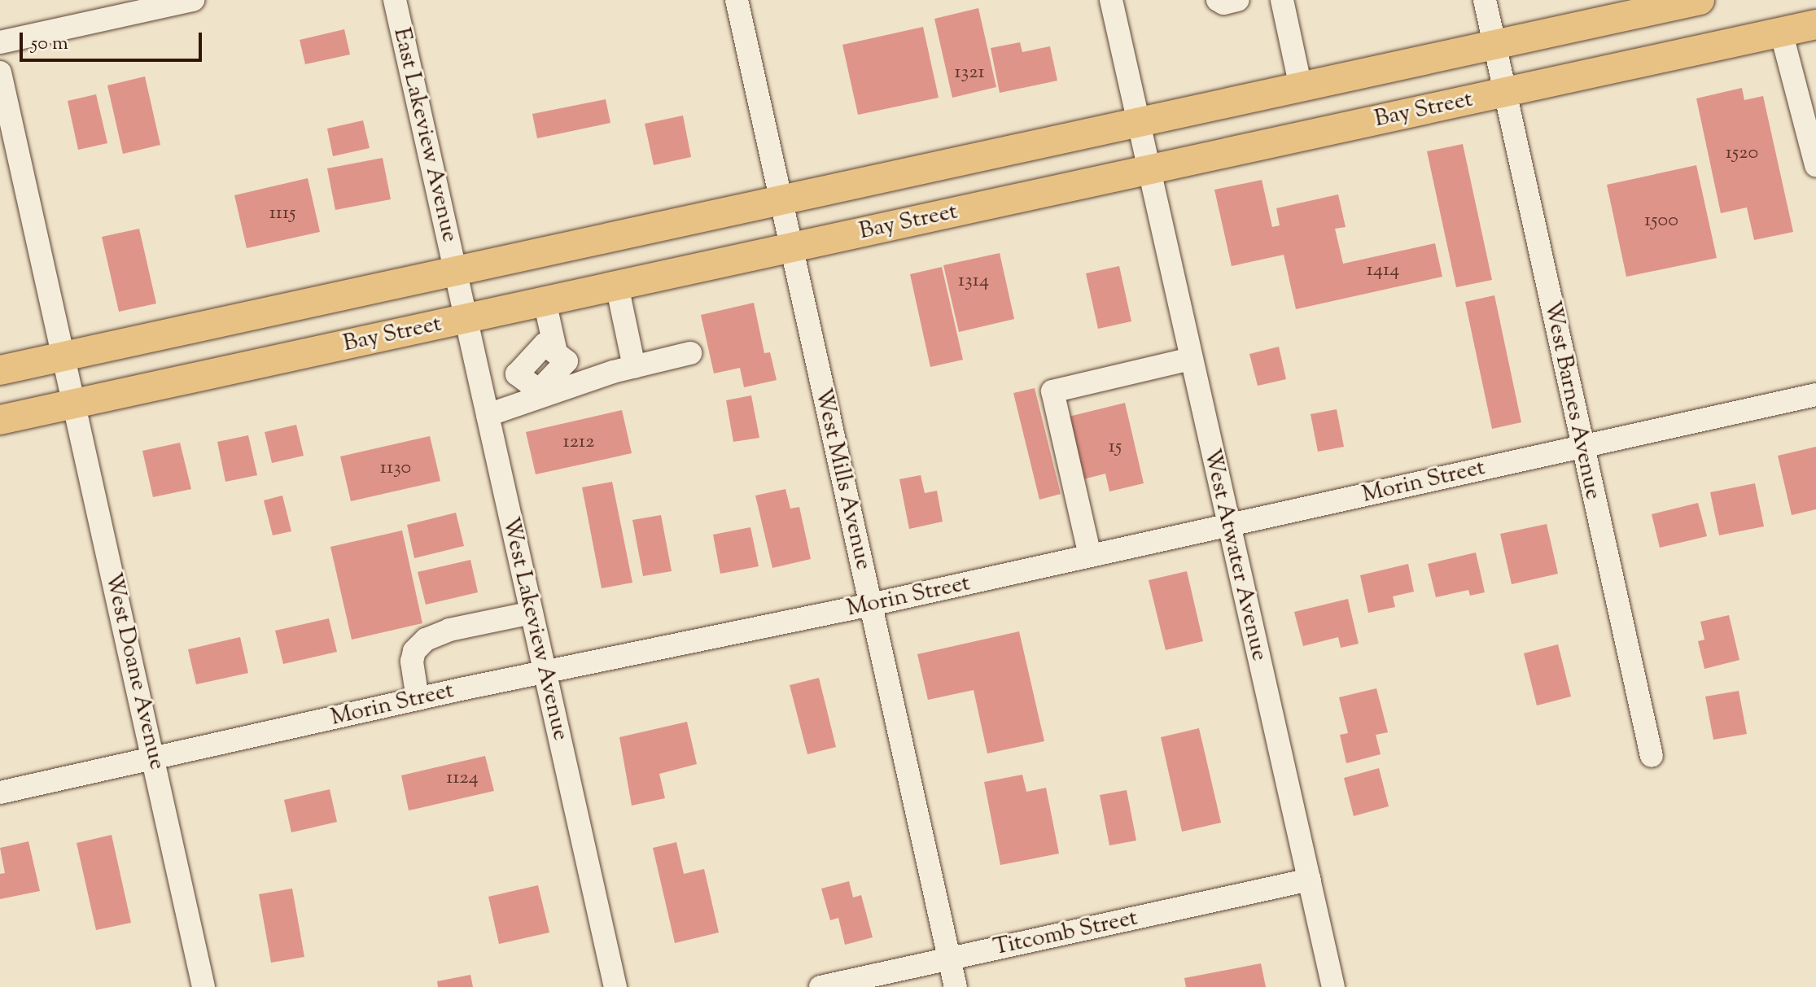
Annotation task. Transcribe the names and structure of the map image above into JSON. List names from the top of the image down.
{
  "streets": {
    "main road": ["Bay Street"],
    "street": [
      "East Lakeview Avenue",
      "West Barnes Avenue",
      "West Mills Avenue",
      "Morin Street",
      "West Atwater Avenue",
      "West Lakeview Avenue",
      "West Doane Avenue",
      "Titcomb Street"
    ]
  },
  "crossings": [
    ["Bay Street", "West Barnes Avenue"],
    ["Bay Street", "West Mills Avenue"],
    ["Bay Street", "West Atwater Avenue"],
    ["Bay Street", "West Lakeview Avenue"],
    ["Bay Street", "West Doane Avenue"],
    ["East Lakeview Avenue", "West Lakeview Avenue"],
    ["West Barnes Avenue", "Morin Street"],
    ["West Mills Avenue", "Morin Street"],
    ["West Mills Avenue", "Titcomb Street"],
    ["Morin Street", "West Atwater Avenue"],
    ["Morin Street", "West Lakeview Avenue"],
    ["Morin Street", "West Doane Avenue"],
    ["West Atwater Avenue", "Titcomb Street"]
  ],
  "house_numbers": [
    "1321",
    "1520",
    "1115",
    "1500",
    "1414",
    "1314",
    "1212",
    "15",
    "1130",
    "1124"
  ],
  "scale_bar": "50 m"
}
